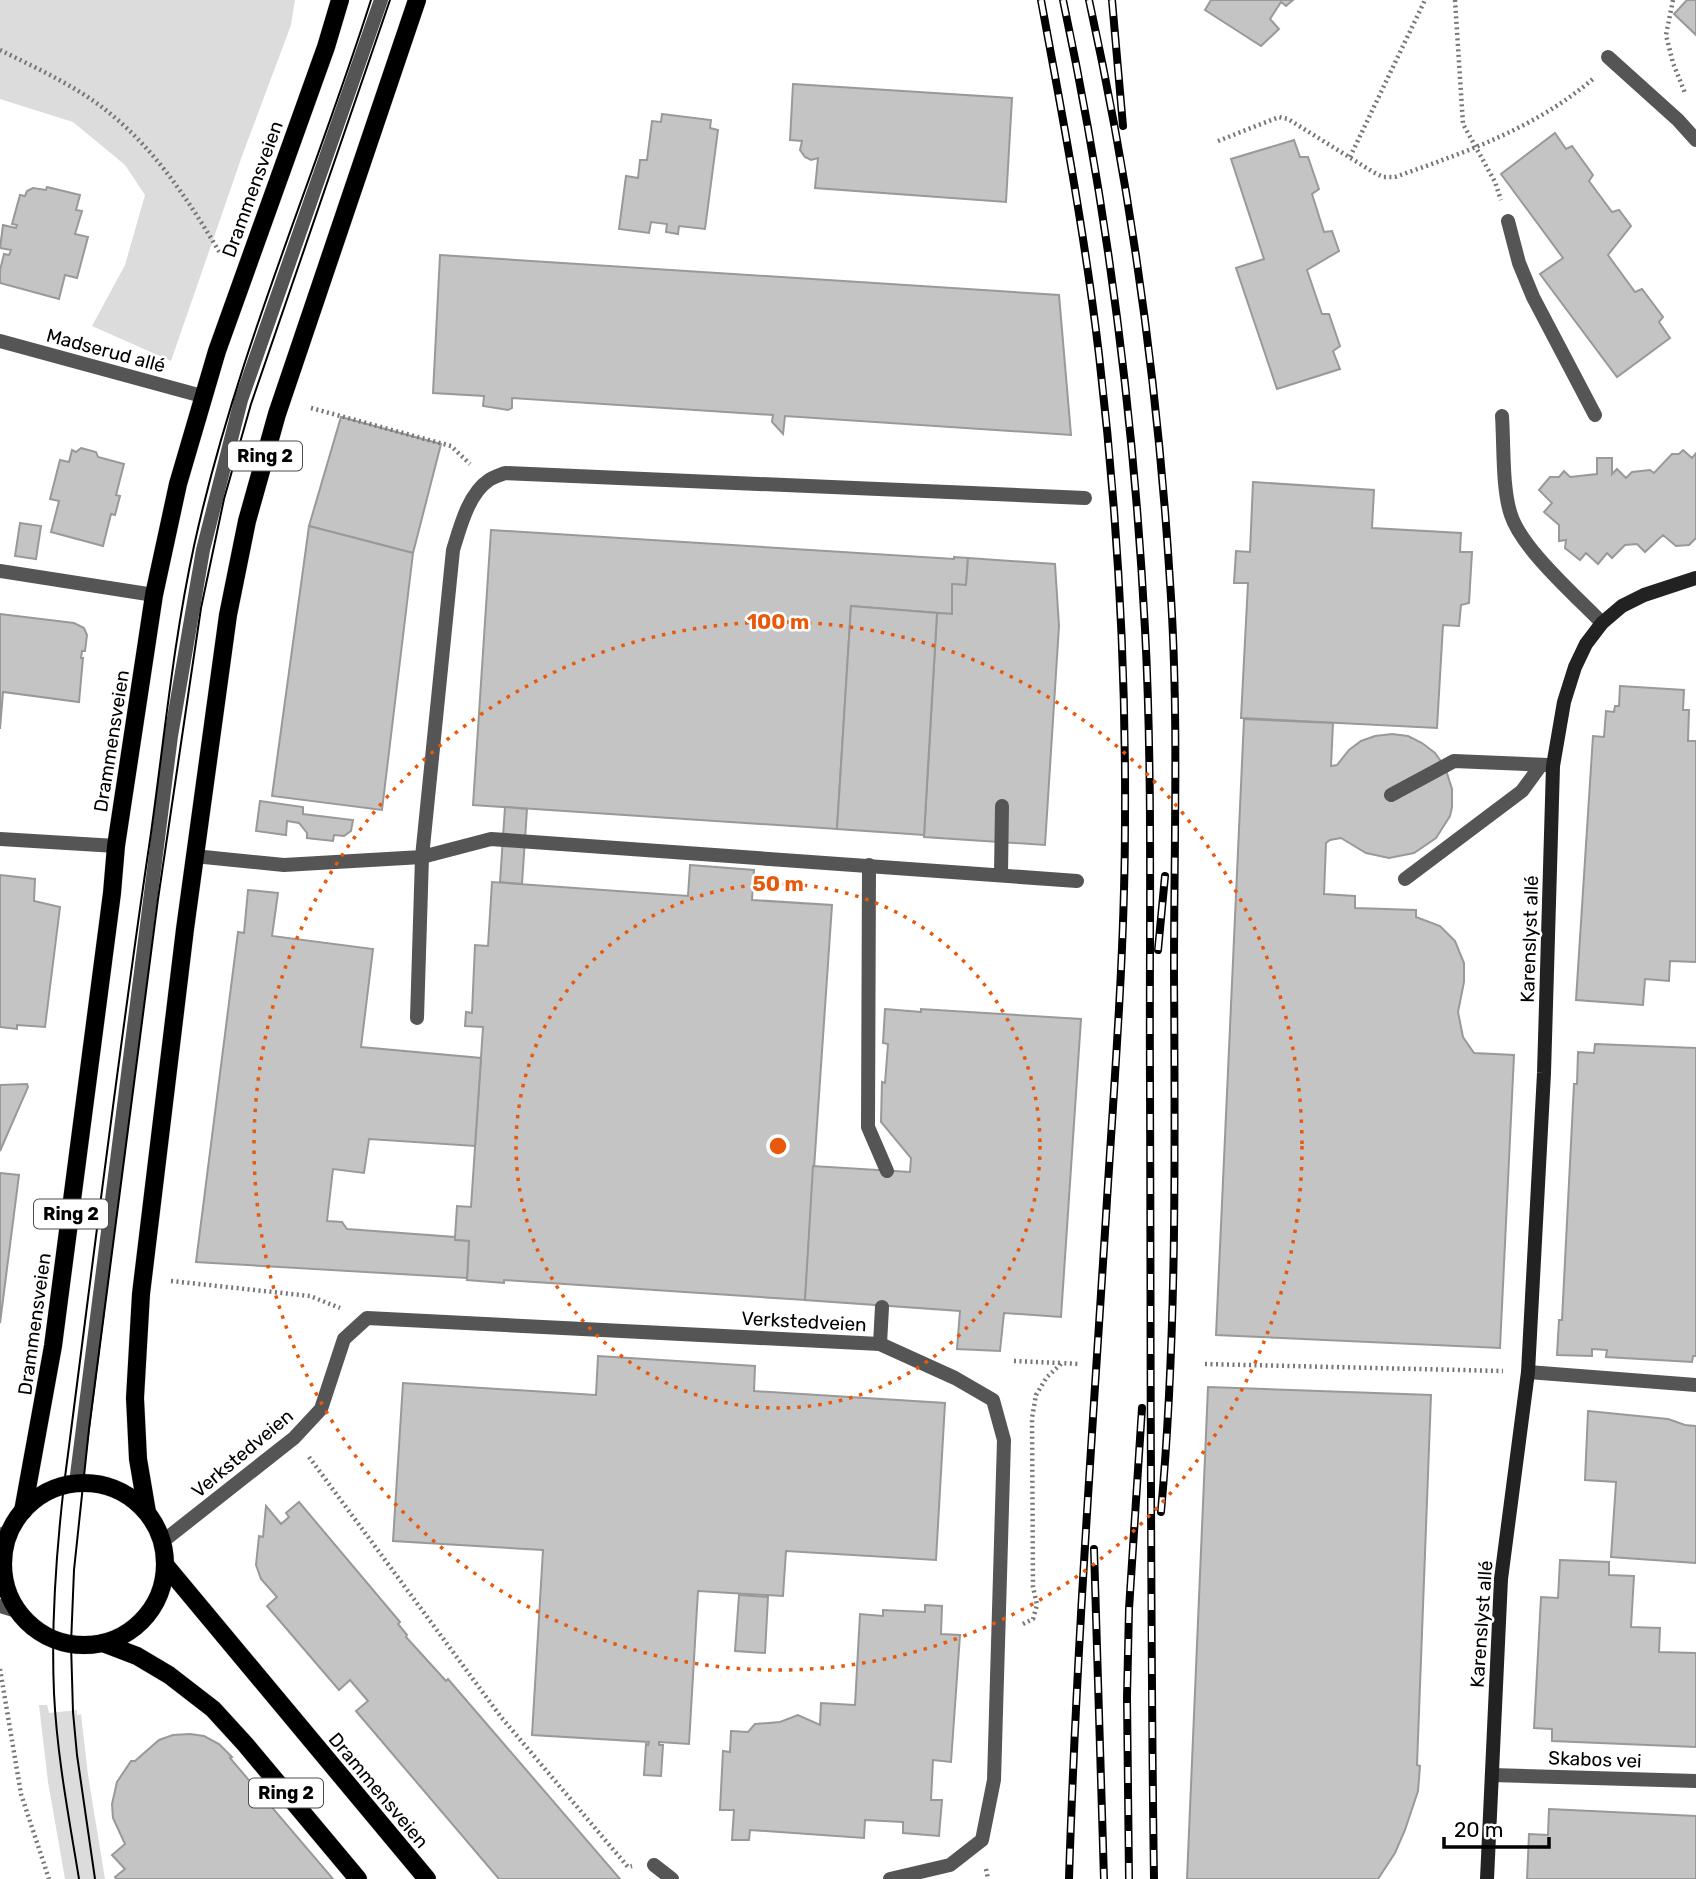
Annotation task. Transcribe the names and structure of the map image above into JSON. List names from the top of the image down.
{
  "streets": {
    "main road": ["Drammensveien", "Ring 2"],
    "street": [
      "Madserud allé",
      "Karenslyst allé",
      "Verkstedveien",
      "Skabos vei"
    ]
  },
  "crossings": [
    ["Drammensveien", "Madserud allé"],
    ["Drammensveien", "Ring 2"],
    ["Drammensveien", "Verkstedveien"],
    ["Ring 2", "Verkstedveien"],
    ["Karenslyst allé", "Skabos vei"]
  ],
  "scale_bar": "20 m",
  "rings": ["100 m", "50 m"]
}
